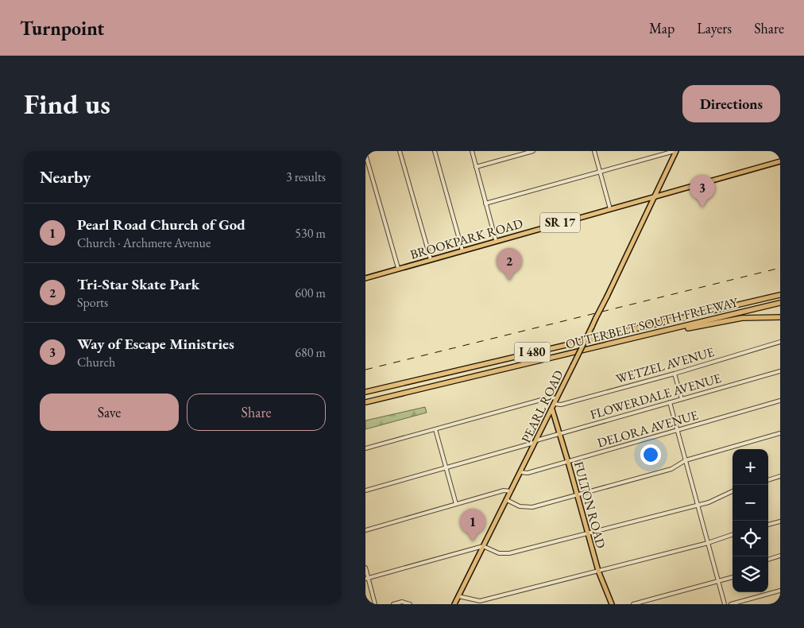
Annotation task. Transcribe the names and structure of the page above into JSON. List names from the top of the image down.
{
  "streets": {
    "highway": ["OUTERBELT SOUTH FREEWAY", "I 480"],
    "main road": [
      "SR 17",
      "BROOKPARK ROAD",
      "PEARL ROAD",
      "FULTON ROAD"
    ],
    "street": ["WETZEL AVENUE", "FLOWERDALE AVENUE", "DELORA AVENUE"]
  },
  "crossings": [
    ["BROOKPARK ROAD", "PEARL ROAD"],
    ["WETZEL AVENUE", "PEARL ROAD"],
    ["FLOWERDALE AVENUE", "PEARL ROAD"],
    ["FLOWERDALE AVENUE", "FULTON ROAD"],
    ["PEARL ROAD", "DELORA AVENUE"],
    ["PEARL ROAD", "FULTON ROAD"],
    ["DELORA AVENUE", "FULTON ROAD"]
  ],
  "page": {
    "header": "Turnpoint",
    "nav": ["Map", "Layers", "Share"],
    "buttons": [
      "Directions",
      ["Save", "Share"]
    ],
    "title": "Find us",
    "heading": ["Nearby", "3 results"],
    "pins": ["3", "2", "1"],
    "list": [
      {
        "mark": "1",
        "name": "Pearl Road Church of God",
        "note": "Church · Archmere Avenue",
        "value": "530 m"
      },
      {
        "mark": "2",
        "name": "Tri-Star Skate Park",
        "note": "Sports",
        "value": "600 m"
      },
      {
        "mark": "3",
        "name": "Way of Escape Ministries",
        "note": "Church",
        "value": "680 m"
      }
    ],
    "map_buttons": ["+", "−"]
  }
}
